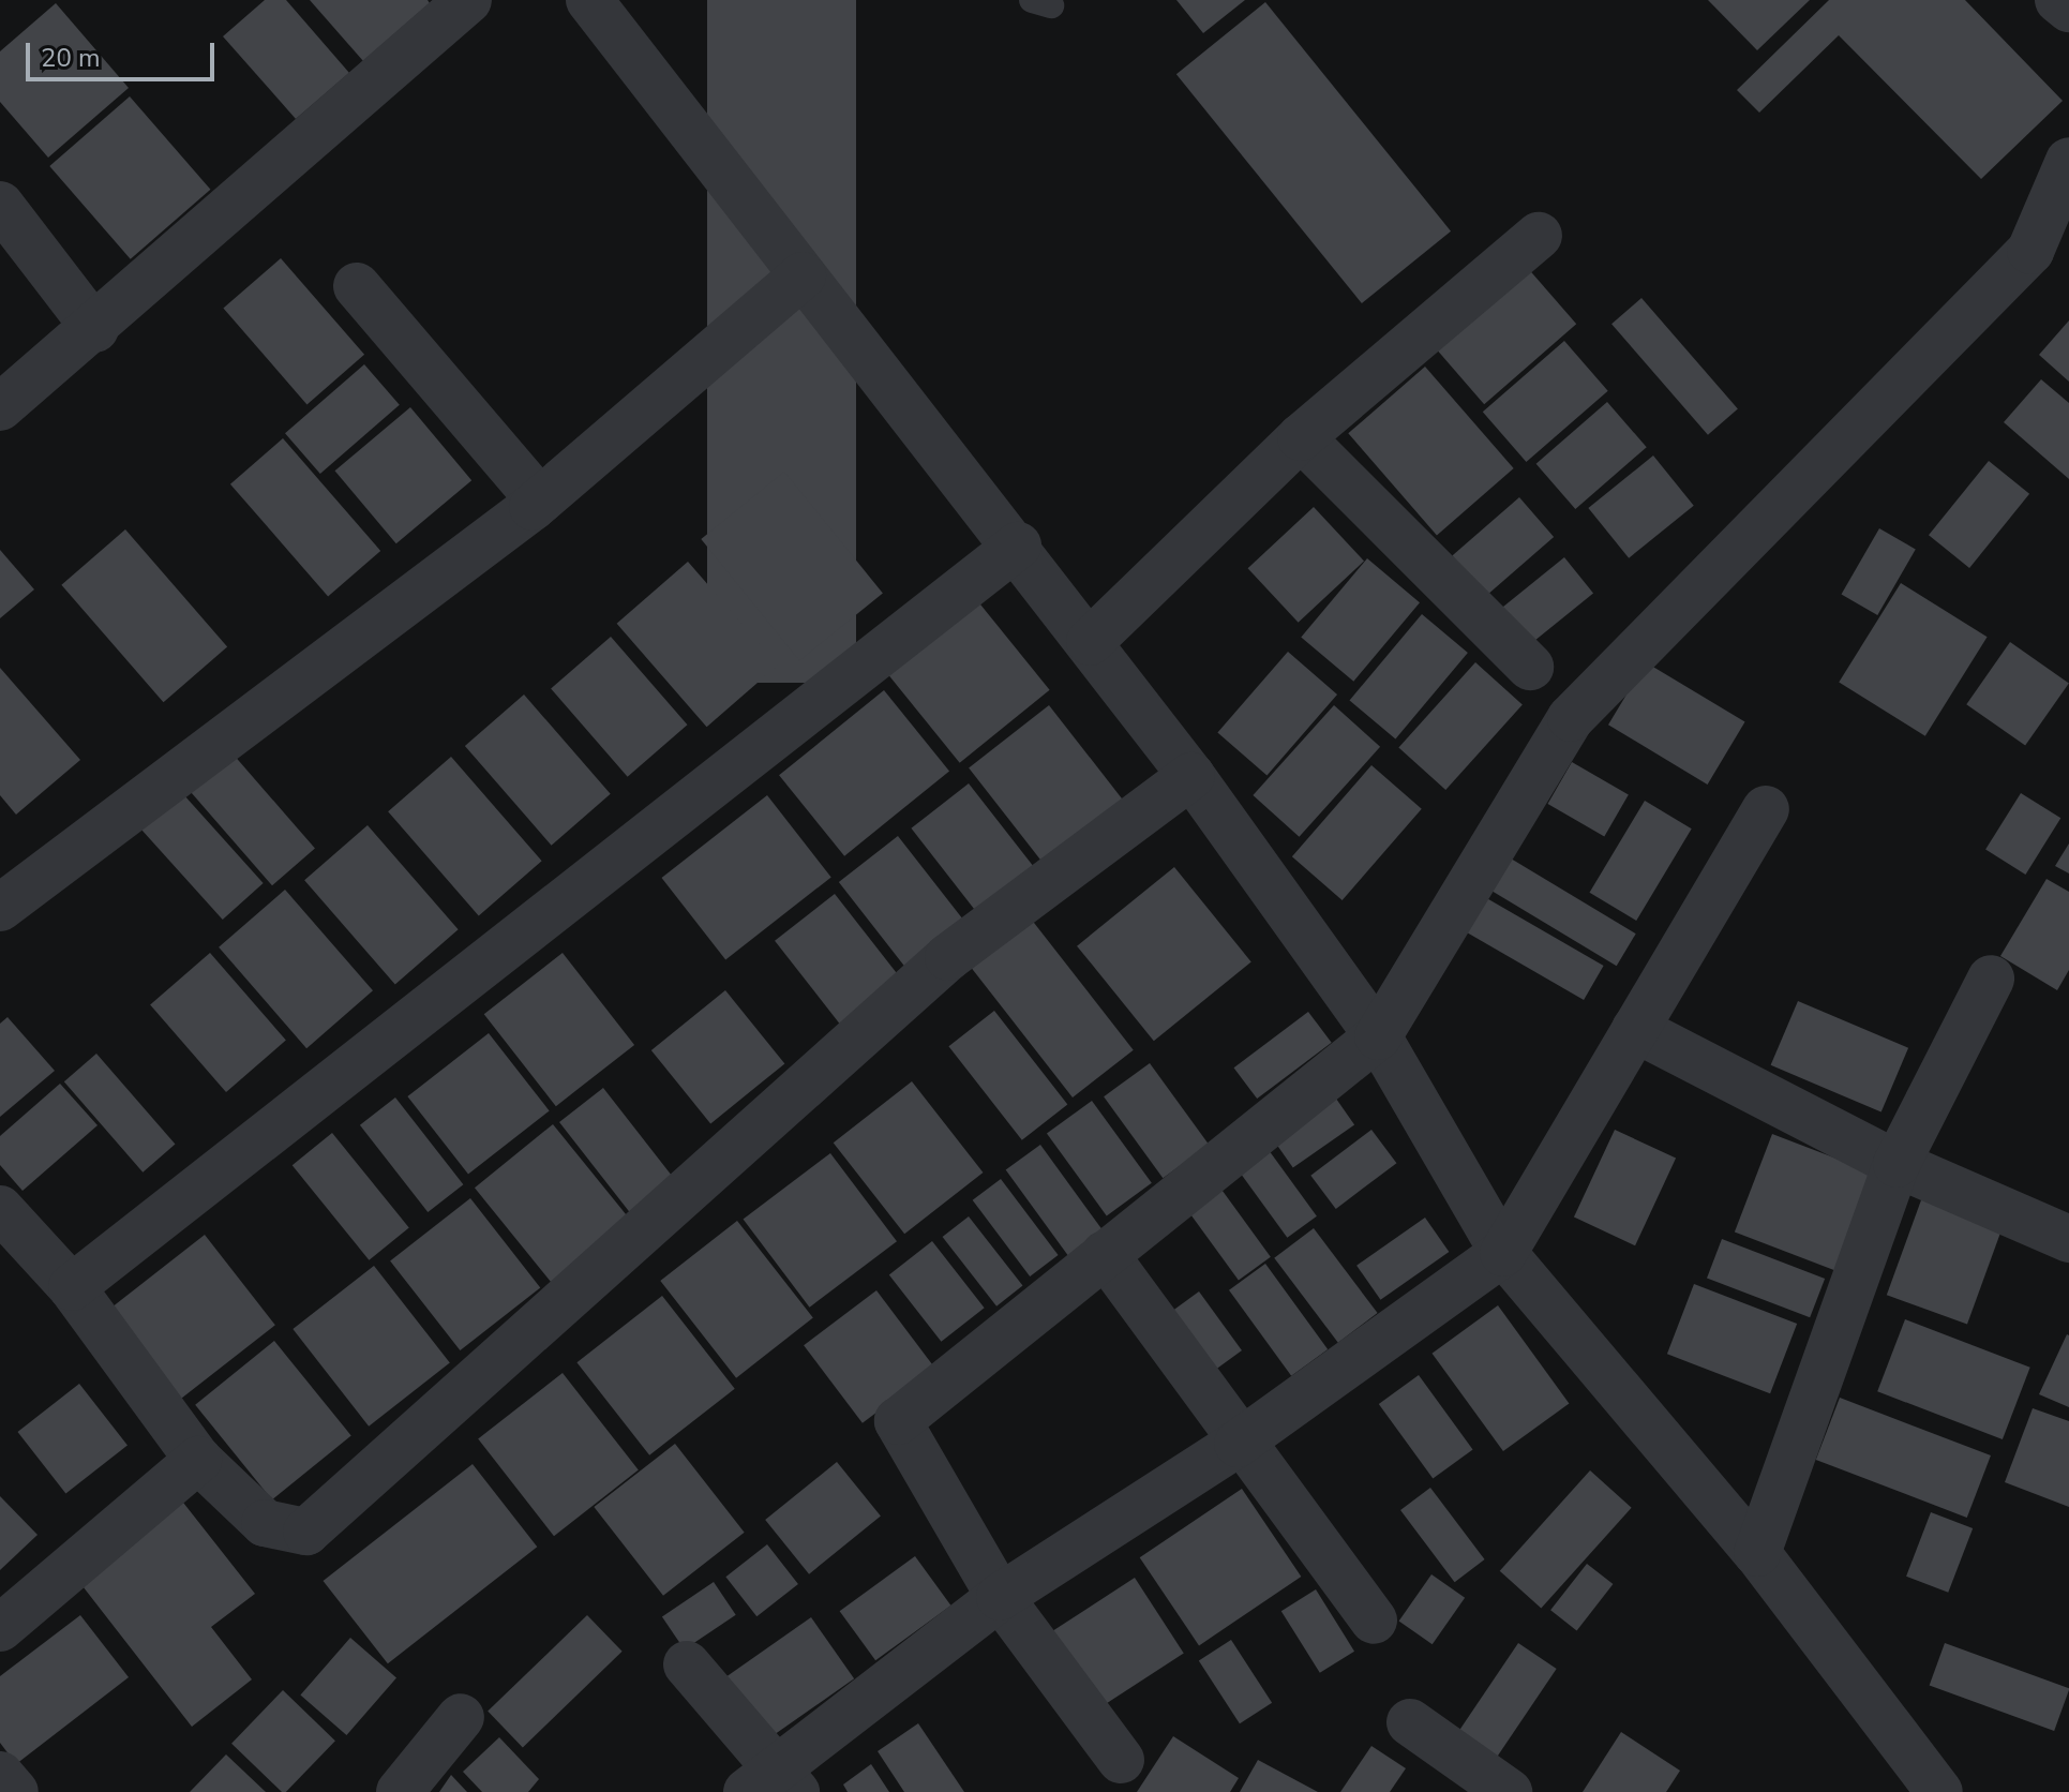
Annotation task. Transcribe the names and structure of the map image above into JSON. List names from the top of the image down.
{
  "scale_bar": "20 m"
}
